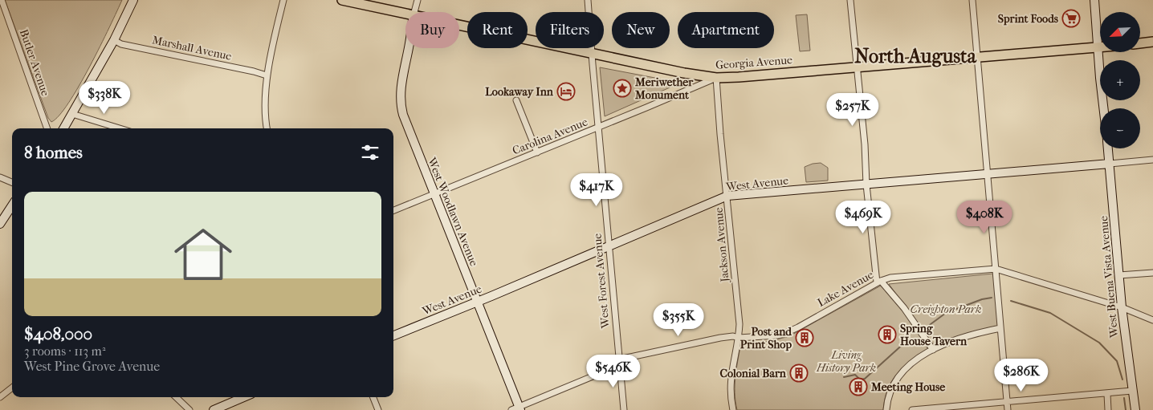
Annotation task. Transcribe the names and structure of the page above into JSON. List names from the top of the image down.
{
  "streets": {
    "main road": ["Georgia Avenue"],
    "street": [
      "Marshall Avenue",
      "Butler Avenue",
      "Carolina Avenue",
      "West Avenue",
      "West Woodlawn Avenue",
      "Jackson Avenue",
      "West Buena Vista Avenue",
      "West Forest Avenue",
      "Lake Avenue"
    ]
  },
  "crossings": [
    ["Georgia Avenue", "Carolina Avenue"],
    ["Georgia Avenue", "Jackson Avenue"],
    ["Georgia Avenue", "West Buena Vista Avenue"],
    ["Georgia Avenue", "West Forest Avenue"],
    ["Carolina Avenue", "West Woodlawn Avenue"],
    ["Carolina Avenue", "Jackson Avenue"],
    ["Carolina Avenue", "West Forest Avenue"],
    ["West Avenue", "West Woodlawn Avenue"],
    ["West Avenue", "Jackson Avenue"],
    ["West Avenue", "West Buena Vista Avenue"],
    ["West Avenue", "West Forest Avenue"],
    ["West Woodlawn Avenue", "Lake Avenue"],
    ["Jackson Avenue", "Lake Avenue"],
    ["West Buena Vista Avenue", "Lake Avenue"],
    ["West Forest Avenue", "Lake Avenue"]
  ],
  "districts": ["North Augusta"],
  "parks": ["Creighton Park", "Living History Park"],
  "places": {
    "supermarket": ["Sprint Foods"],
    "place": ["Meriwether Monument"],
    "hotel": ["Lookaway Inn"],
    "building": [
      "Spring House Tavern",
      "Post and Print Shop",
      "Colonial Barn",
      "Meeting House"
    ]
  },
  "north": "bottom left",
  "page": {
    "map_buttons": ["+", "−"],
    "chip": [
      "Buy",
      "Rent",
      "Filters",
      "New",
      "Apartment"
    ],
    "price": [
      "$338K",
      "$257K",
      "$417K",
      "$469K",
      "$408K",
      "$355K",
      "$546K",
      "$286K"
    ],
    "heading": "8 homes",
    "list": [
      {
        "name": "$408,000",
        "note": "3 rooms · 113 m² · West Pine Grove Avenue"
      }
    ]
  }
}
